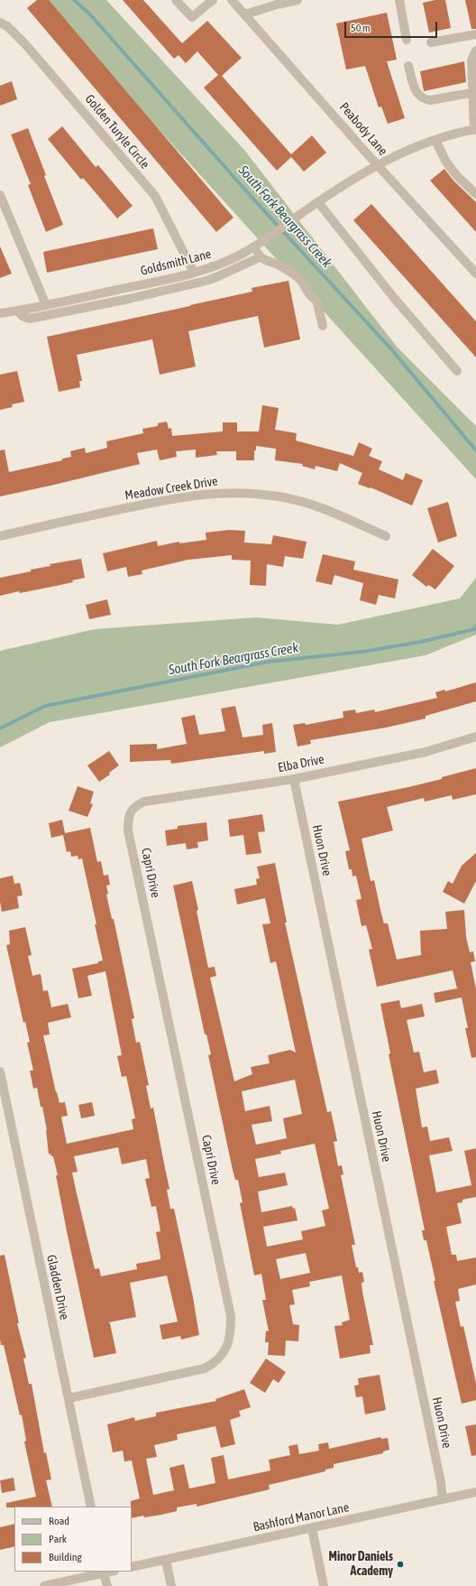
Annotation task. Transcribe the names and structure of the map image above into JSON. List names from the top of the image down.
{
  "streets": {
    "street": [
      "Peabody Lane",
      "Golden Turyle Circle",
      "Goldsmith Lane",
      "Meadow Creek Drive",
      "Elba Drive",
      "Huon Drive",
      "Capri Drive",
      "Gladden Drive",
      "Bashford Manor Lane"
    ]
  },
  "crossings": [
    ["Peabody Lane", "Goldsmith Lane"],
    ["Golden Turyle Circle", "Goldsmith Lane"],
    ["Elba Drive", "Huon Drive"],
    ["Elba Drive", "Capri Drive"],
    ["Huon Drive", "Bashford Manor Lane"],
    ["Capri Drive", "Gladden Drive"]
  ],
  "water": ["South Fork Beargrass Creek"],
  "places": ["Minor Daniels Academy"],
  "legend": ["Road", "Park", "Building"],
  "scale_bar": "50 m"
}
